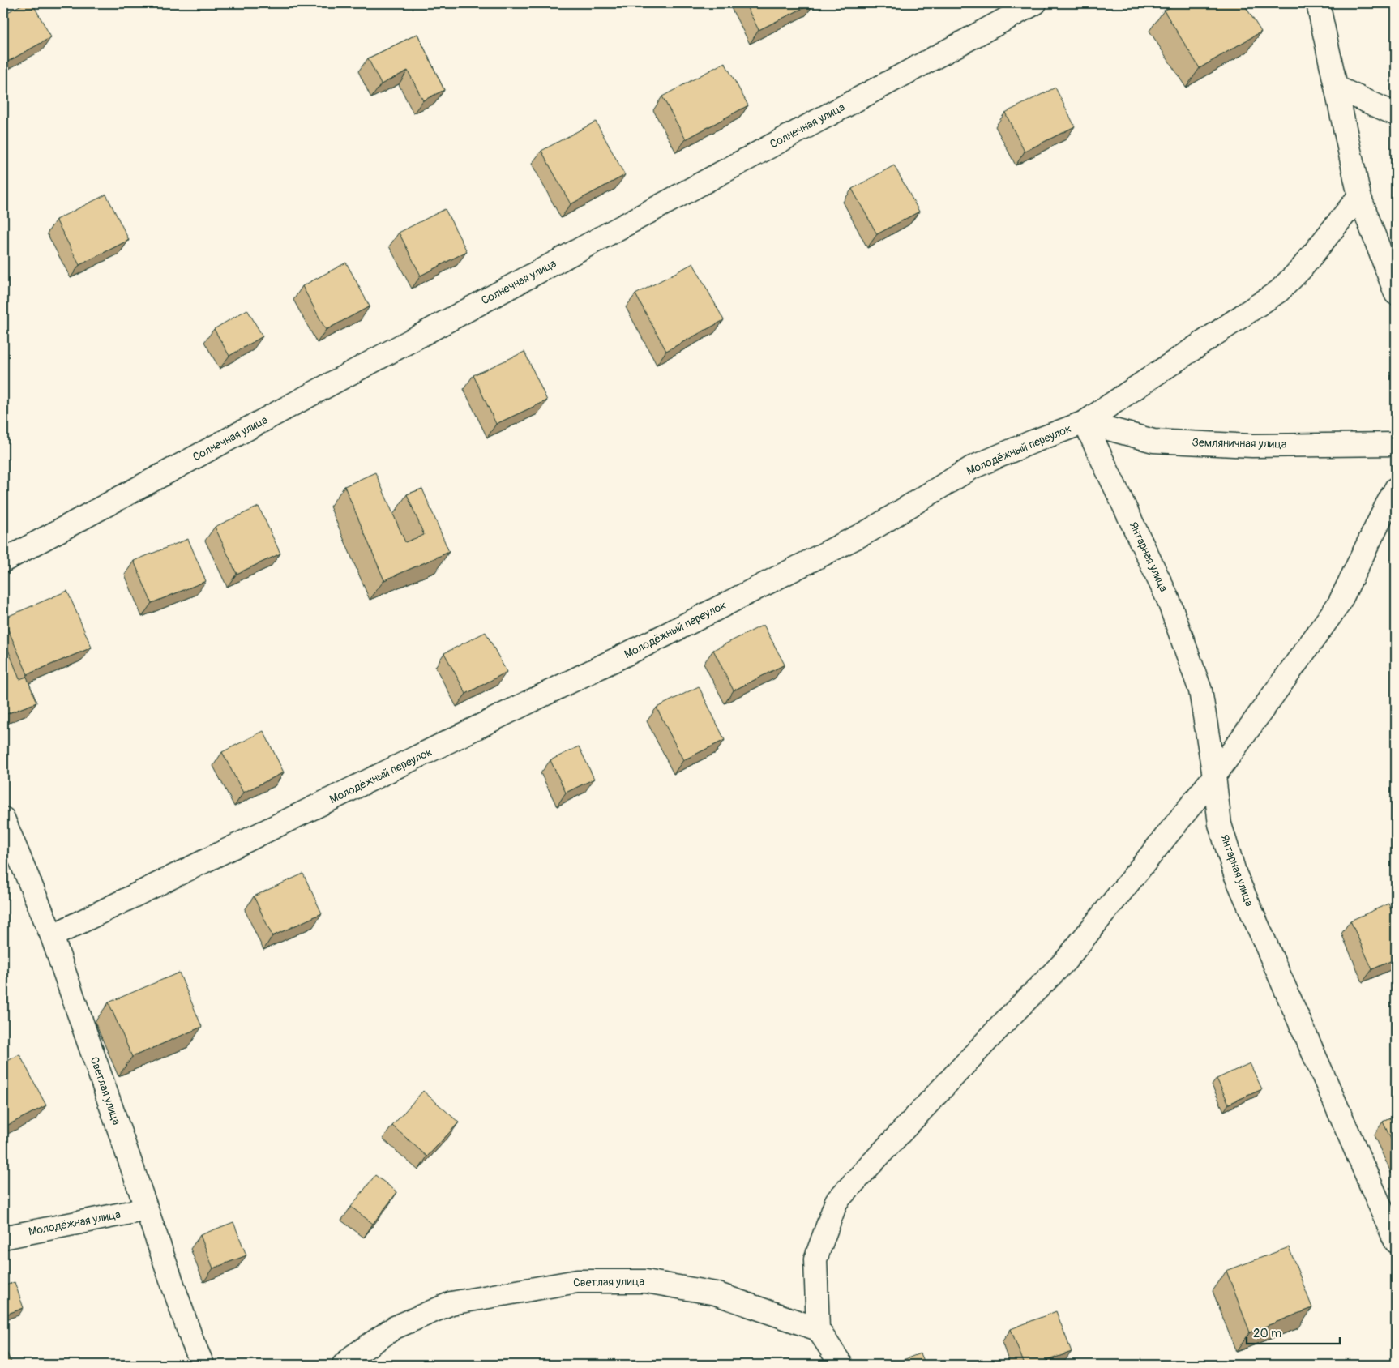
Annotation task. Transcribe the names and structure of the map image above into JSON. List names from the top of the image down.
{
  "streets": {
    "street": [
      "Солнечная улица",
      "Земляничная улица",
      "Молодёжный переулок",
      "Янтарная улица",
      "Светлая улица",
      "Молодёжная улица"
    ]
  },
  "crossings": [
    ["Земляничная улица", "Молодёжный переулок"],
    ["Земляничная улица", "Янтарная улица"],
    ["Молодёжный переулок", "Янтарная улица"],
    ["Молодёжный переулок", "Светлая улица"],
    ["Светлая улица", "Молодёжная улица"]
  ],
  "scale_bar": "20 m"
}
